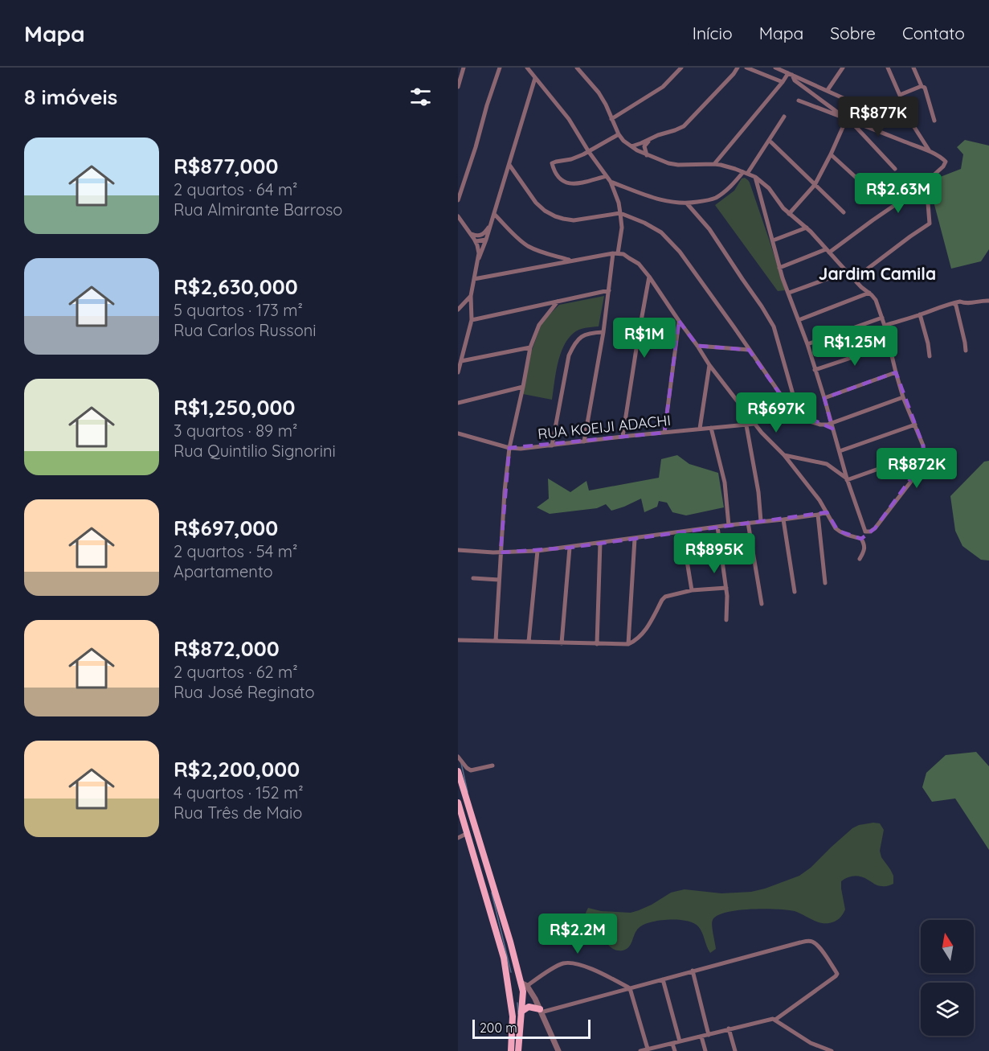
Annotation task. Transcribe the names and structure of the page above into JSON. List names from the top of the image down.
{
  "streets": {
    "street": ["RUA KOEIJI ADACHI"]
  },
  "districts": ["Jardim Camila"],
  "scale_bar": "200 m",
  "north": "top",
  "page": {
    "header": "Mapa",
    "nav": [
      "Início",
      "Mapa",
      "Sobre",
      "Contato"
    ],
    "heading": "8 imóveis",
    "price": [
      "R$877K",
      "R$2.63M",
      "R$1M",
      "R$1.25M",
      "R$697K",
      "R$872K",
      "R$895K",
      "R$2.2M"
    ],
    "list": [
      {
        "name": "R$877,000",
        "note": "2 quartos · 64 m² · Rua Almirante Barroso"
      },
      {
        "name": "R$2,630,000",
        "note": "5 quartos · 173 m² · Rua Carlos Russoni"
      },
      {
        "name": "R$1,250,000",
        "note": "3 quartos · 89 m² · Rua Quintilio Signorini"
      },
      {
        "name": "R$697,000",
        "note": "2 quartos · 54 m² · Apartamento"
      },
      {
        "name": "R$872,000",
        "note": "2 quartos · 62 m² · Rua José Reginato"
      },
      {
        "name": "R$2,200,000",
        "note": "4 quartos · 152 m² · Rua Três de Maio"
      }
    ],
    "scale": "200 m"
  }
}
